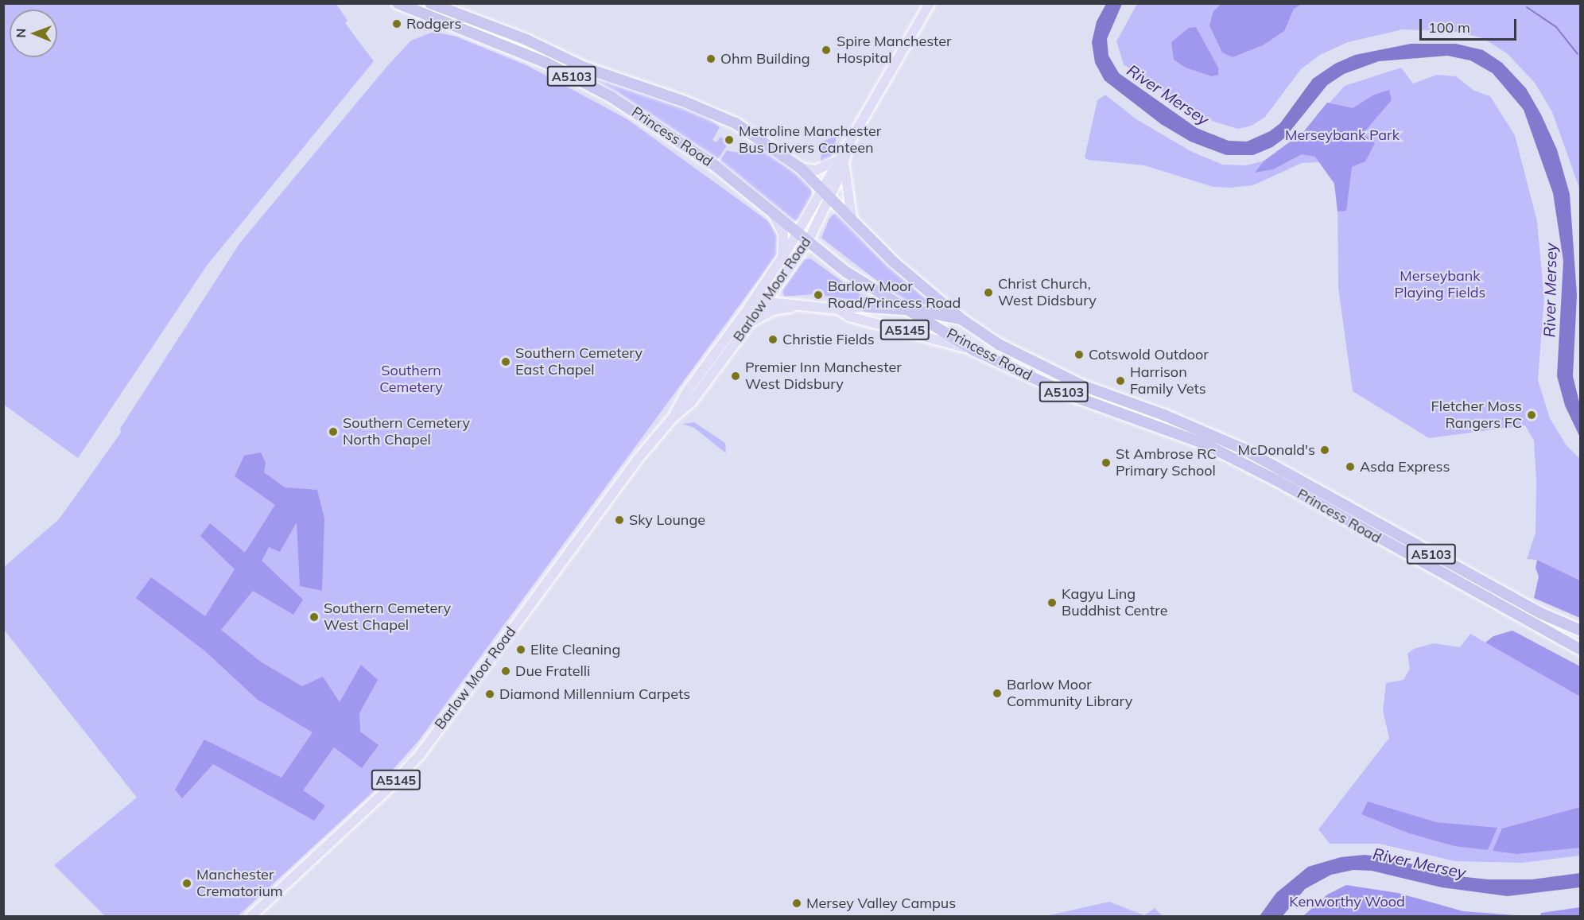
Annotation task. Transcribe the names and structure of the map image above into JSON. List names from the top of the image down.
{
  "streets": {
    "highway": ["A5103", "Princess Road"],
    "main road": ["Barlow Moor Road", "A5145"]
  },
  "crossings": [
    ["A5103", "Princess Road"],
    ["A5103", "A5145"],
    ["Princess Road", "Barlow Moor Road"],
    ["Princess Road", "A5145"],
    ["Barlow Moor Road", "A5145"]
  ],
  "water": ["River Mersey"],
  "parks": [
    "Merseybank Park",
    "Merseybank Playing Fields",
    "Southern Cemetery",
    "Kenworthy Wood"
  ],
  "places": [
    "Rodgers",
    "Spire Manchester Hospital",
    "Ohm Building",
    "Metroline Manchester Bus Drivers Canteen",
    "Christ Church, West Didsbury",
    "Barlow Moor Road/Princess Road",
    "Christie Fields",
    "Cotswold Outdoor",
    "Southern Cemetery East Chapel",
    "Premier Inn Manchester West Didsbury",
    "Harrison Family Vets",
    "Fletcher Moss Rangers FC",
    "Southern Cemetery North Chapel",
    "McDonald's",
    "St Ambrose RC Primary School",
    "Asda Express",
    "Sky Lounge",
    "Kagyu Ling Buddhist Centre",
    "Southern Cemetery West Chapel",
    "Elite Cleaning",
    "Due Fratelli",
    "Barlow Moor Community Library",
    "Diamond Millennium Carpets",
    "Manchester Crematorium",
    "Mersey Valley Campus"
  ],
  "scale_bar": "100 m",
  "north": "left"
}
